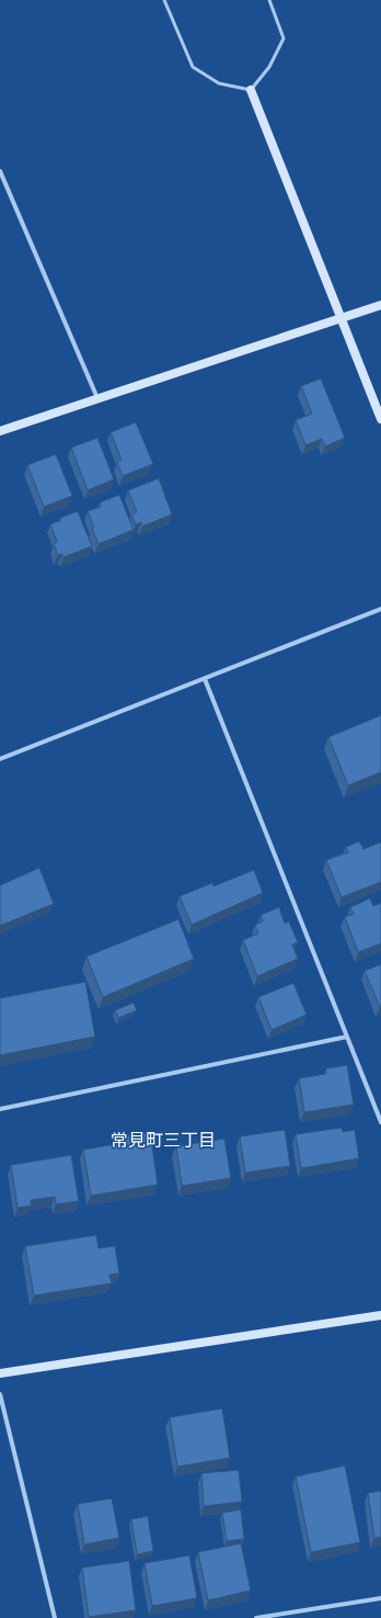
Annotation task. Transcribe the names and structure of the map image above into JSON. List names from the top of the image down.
{
  "districts": ["常見町三丁目"]
}
